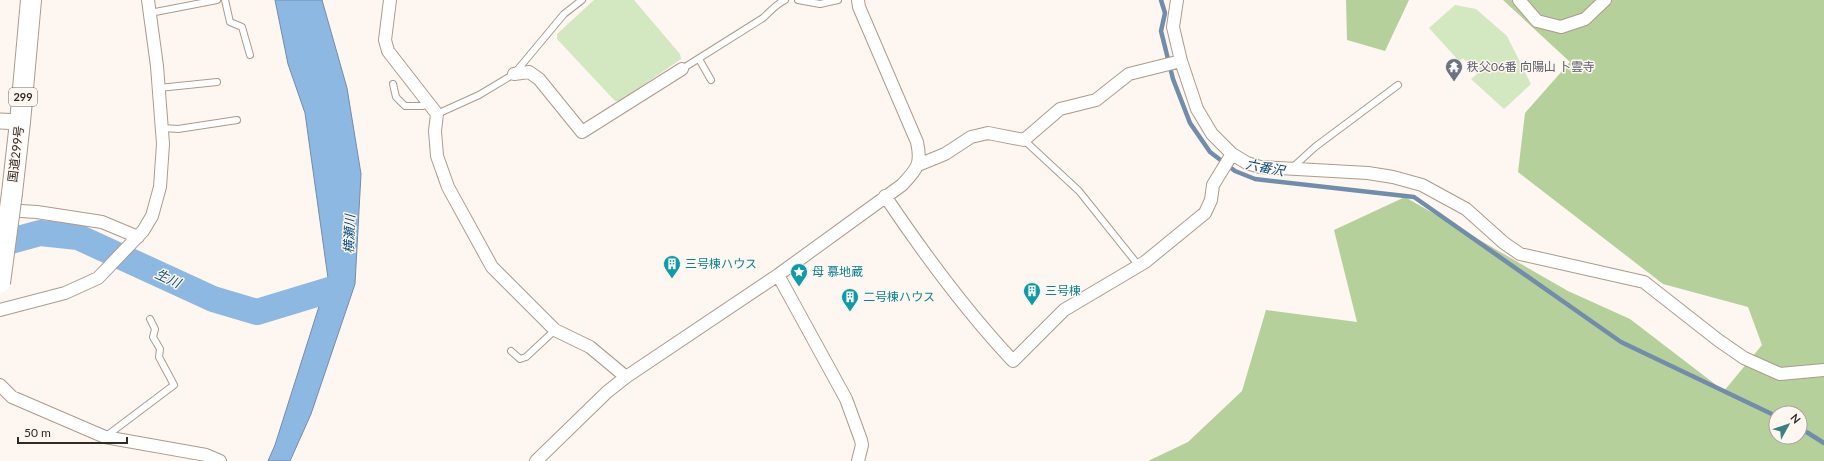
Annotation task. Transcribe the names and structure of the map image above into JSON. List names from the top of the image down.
{
  "streets": {
    "highway": ["299", "国道299号"]
  },
  "water": ["六番沢", "横瀬川", "生川"],
  "places": {
    "temple": ["秩父06番 向陽山 卜雲寺"],
    "building": ["三号棟ハウス", "三号棟", "二号棟ハウス"],
    "place": ["母 慕地蔵"]
  },
  "scale_bar": "50 m",
  "north": "top right"
}
